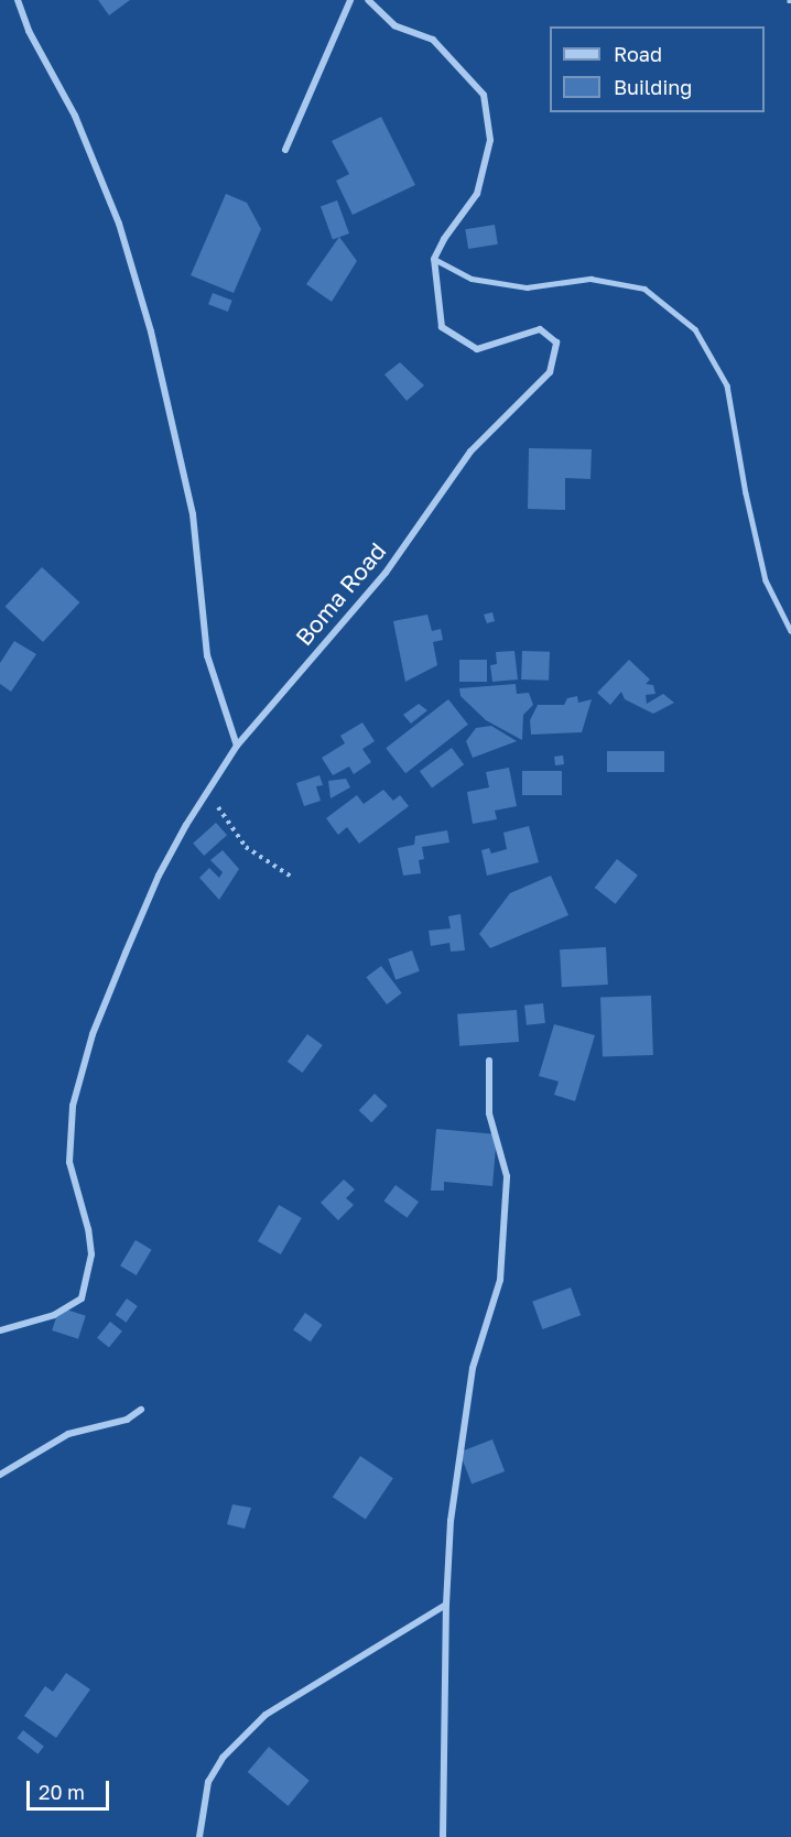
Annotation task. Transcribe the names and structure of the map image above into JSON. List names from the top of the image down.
{
  "streets": {
    "street": ["Boma Road"]
  },
  "legend": ["Road", "Building"],
  "scale_bar": "20 m"
}
